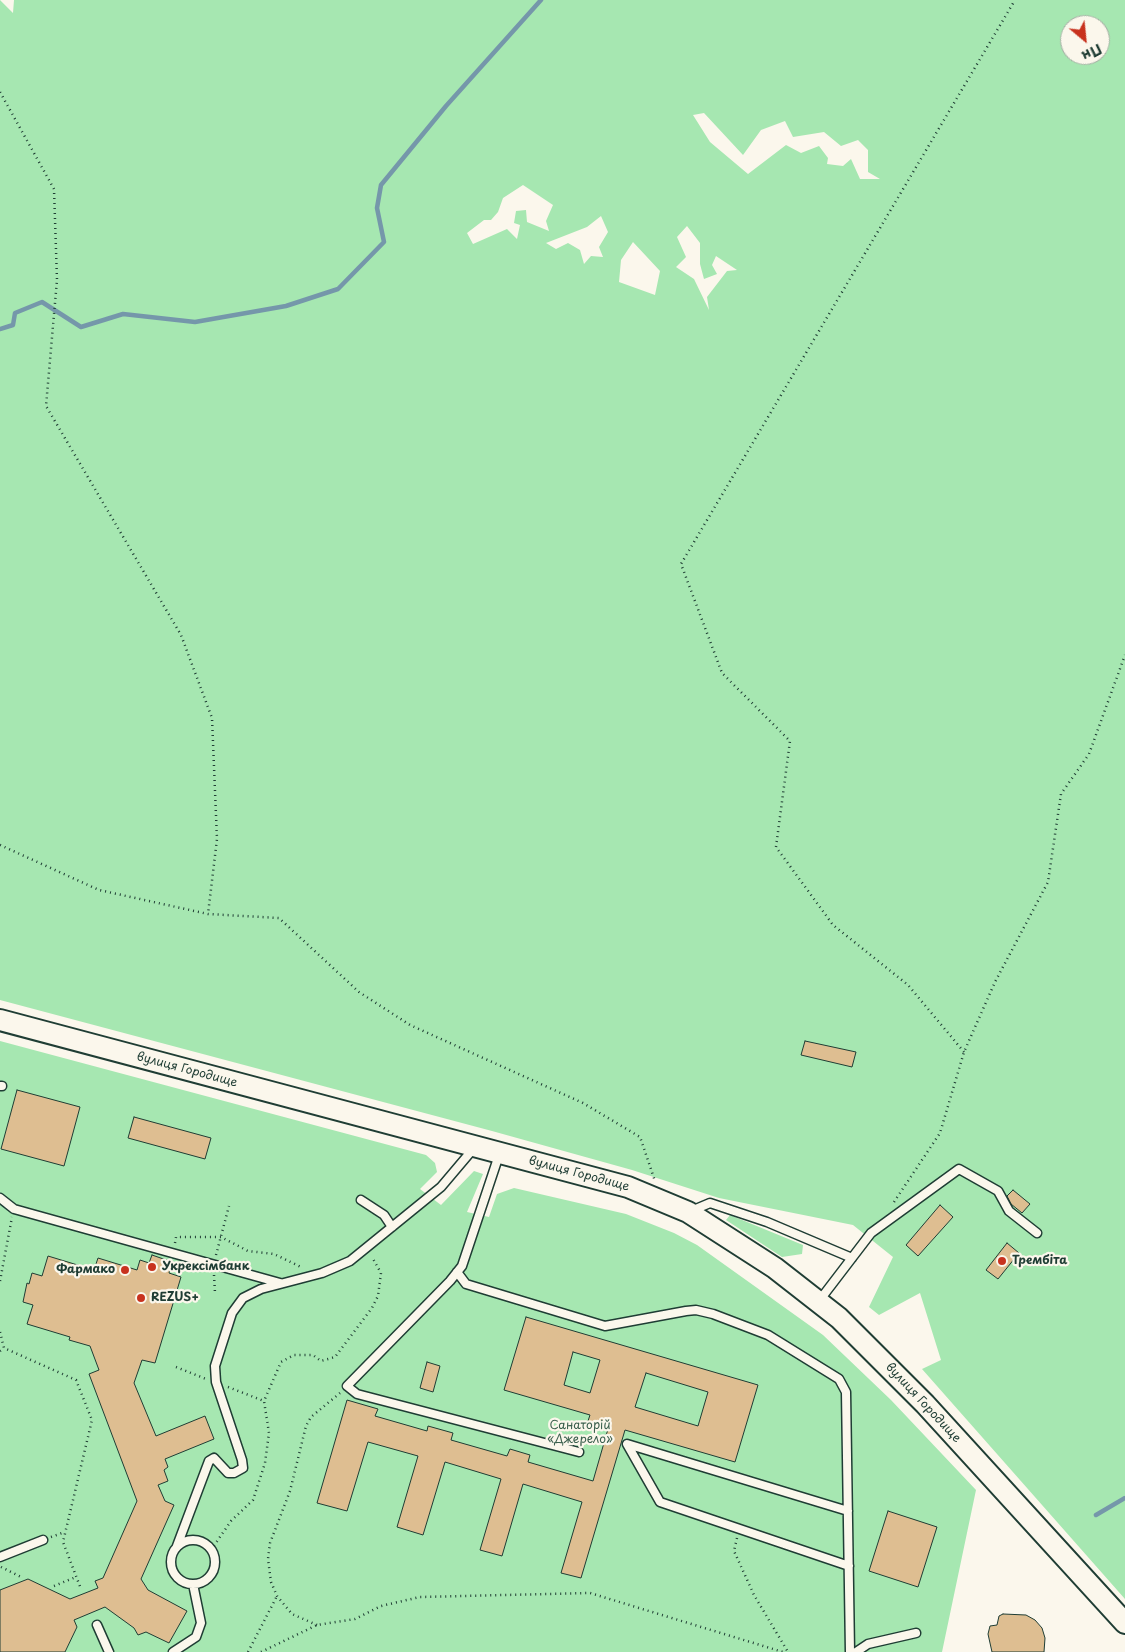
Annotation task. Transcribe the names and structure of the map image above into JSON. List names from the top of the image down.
{
  "streets": {
    "street": ["вулиця Городище"]
  },
  "parks": ["Санаторій «Джерело»"],
  "places": [
    "Трембіта",
    "Укрексімбанк",
    "Фармако",
    "REZUS+"
  ],
  "north": "bottom right"
}
